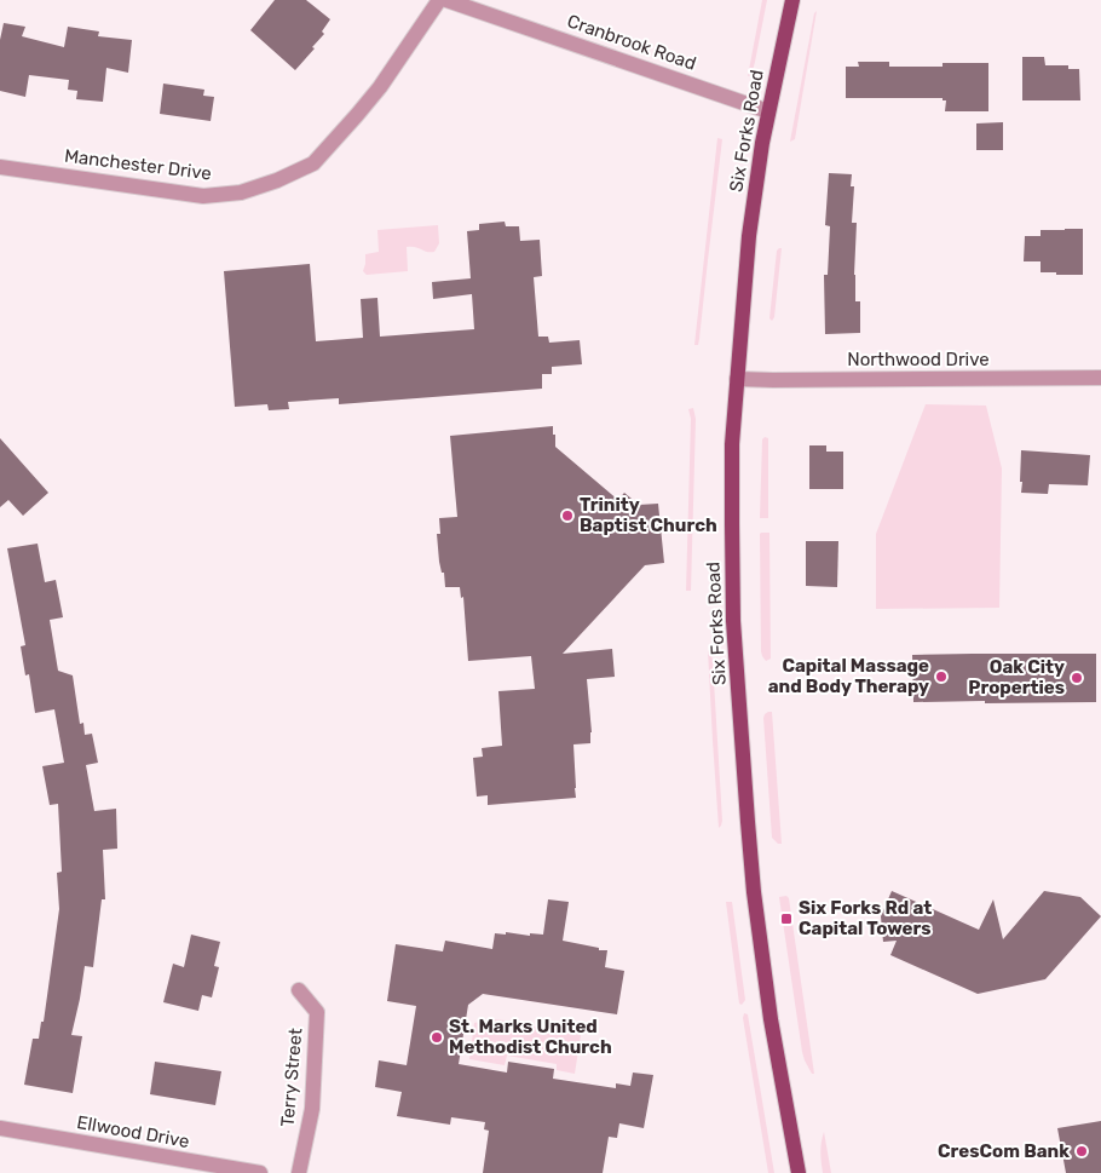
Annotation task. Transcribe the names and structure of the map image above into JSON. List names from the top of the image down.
{
  "streets": {
    "main road": ["Six Forks Road"],
    "street": [
      "Cranbrook Road",
      "Manchester Drive",
      "Northwood Drive",
      "Terry Street",
      "Ellwood Drive"
    ]
  },
  "crossings": [
    ["Cranbrook Road", "Six Forks Road"],
    ["Six Forks Road", "Northwood Drive"]
  ],
  "places": {
    "other": [
      "Trinity Baptist Church",
      "Capital Massage and Body Therapy",
      "Oak City Properties",
      "St. Marks United Methodist Church",
      "CresCom Bank"
    ],
    "transit": ["Six Forks Rd at Capital Towers"]
  }
}
